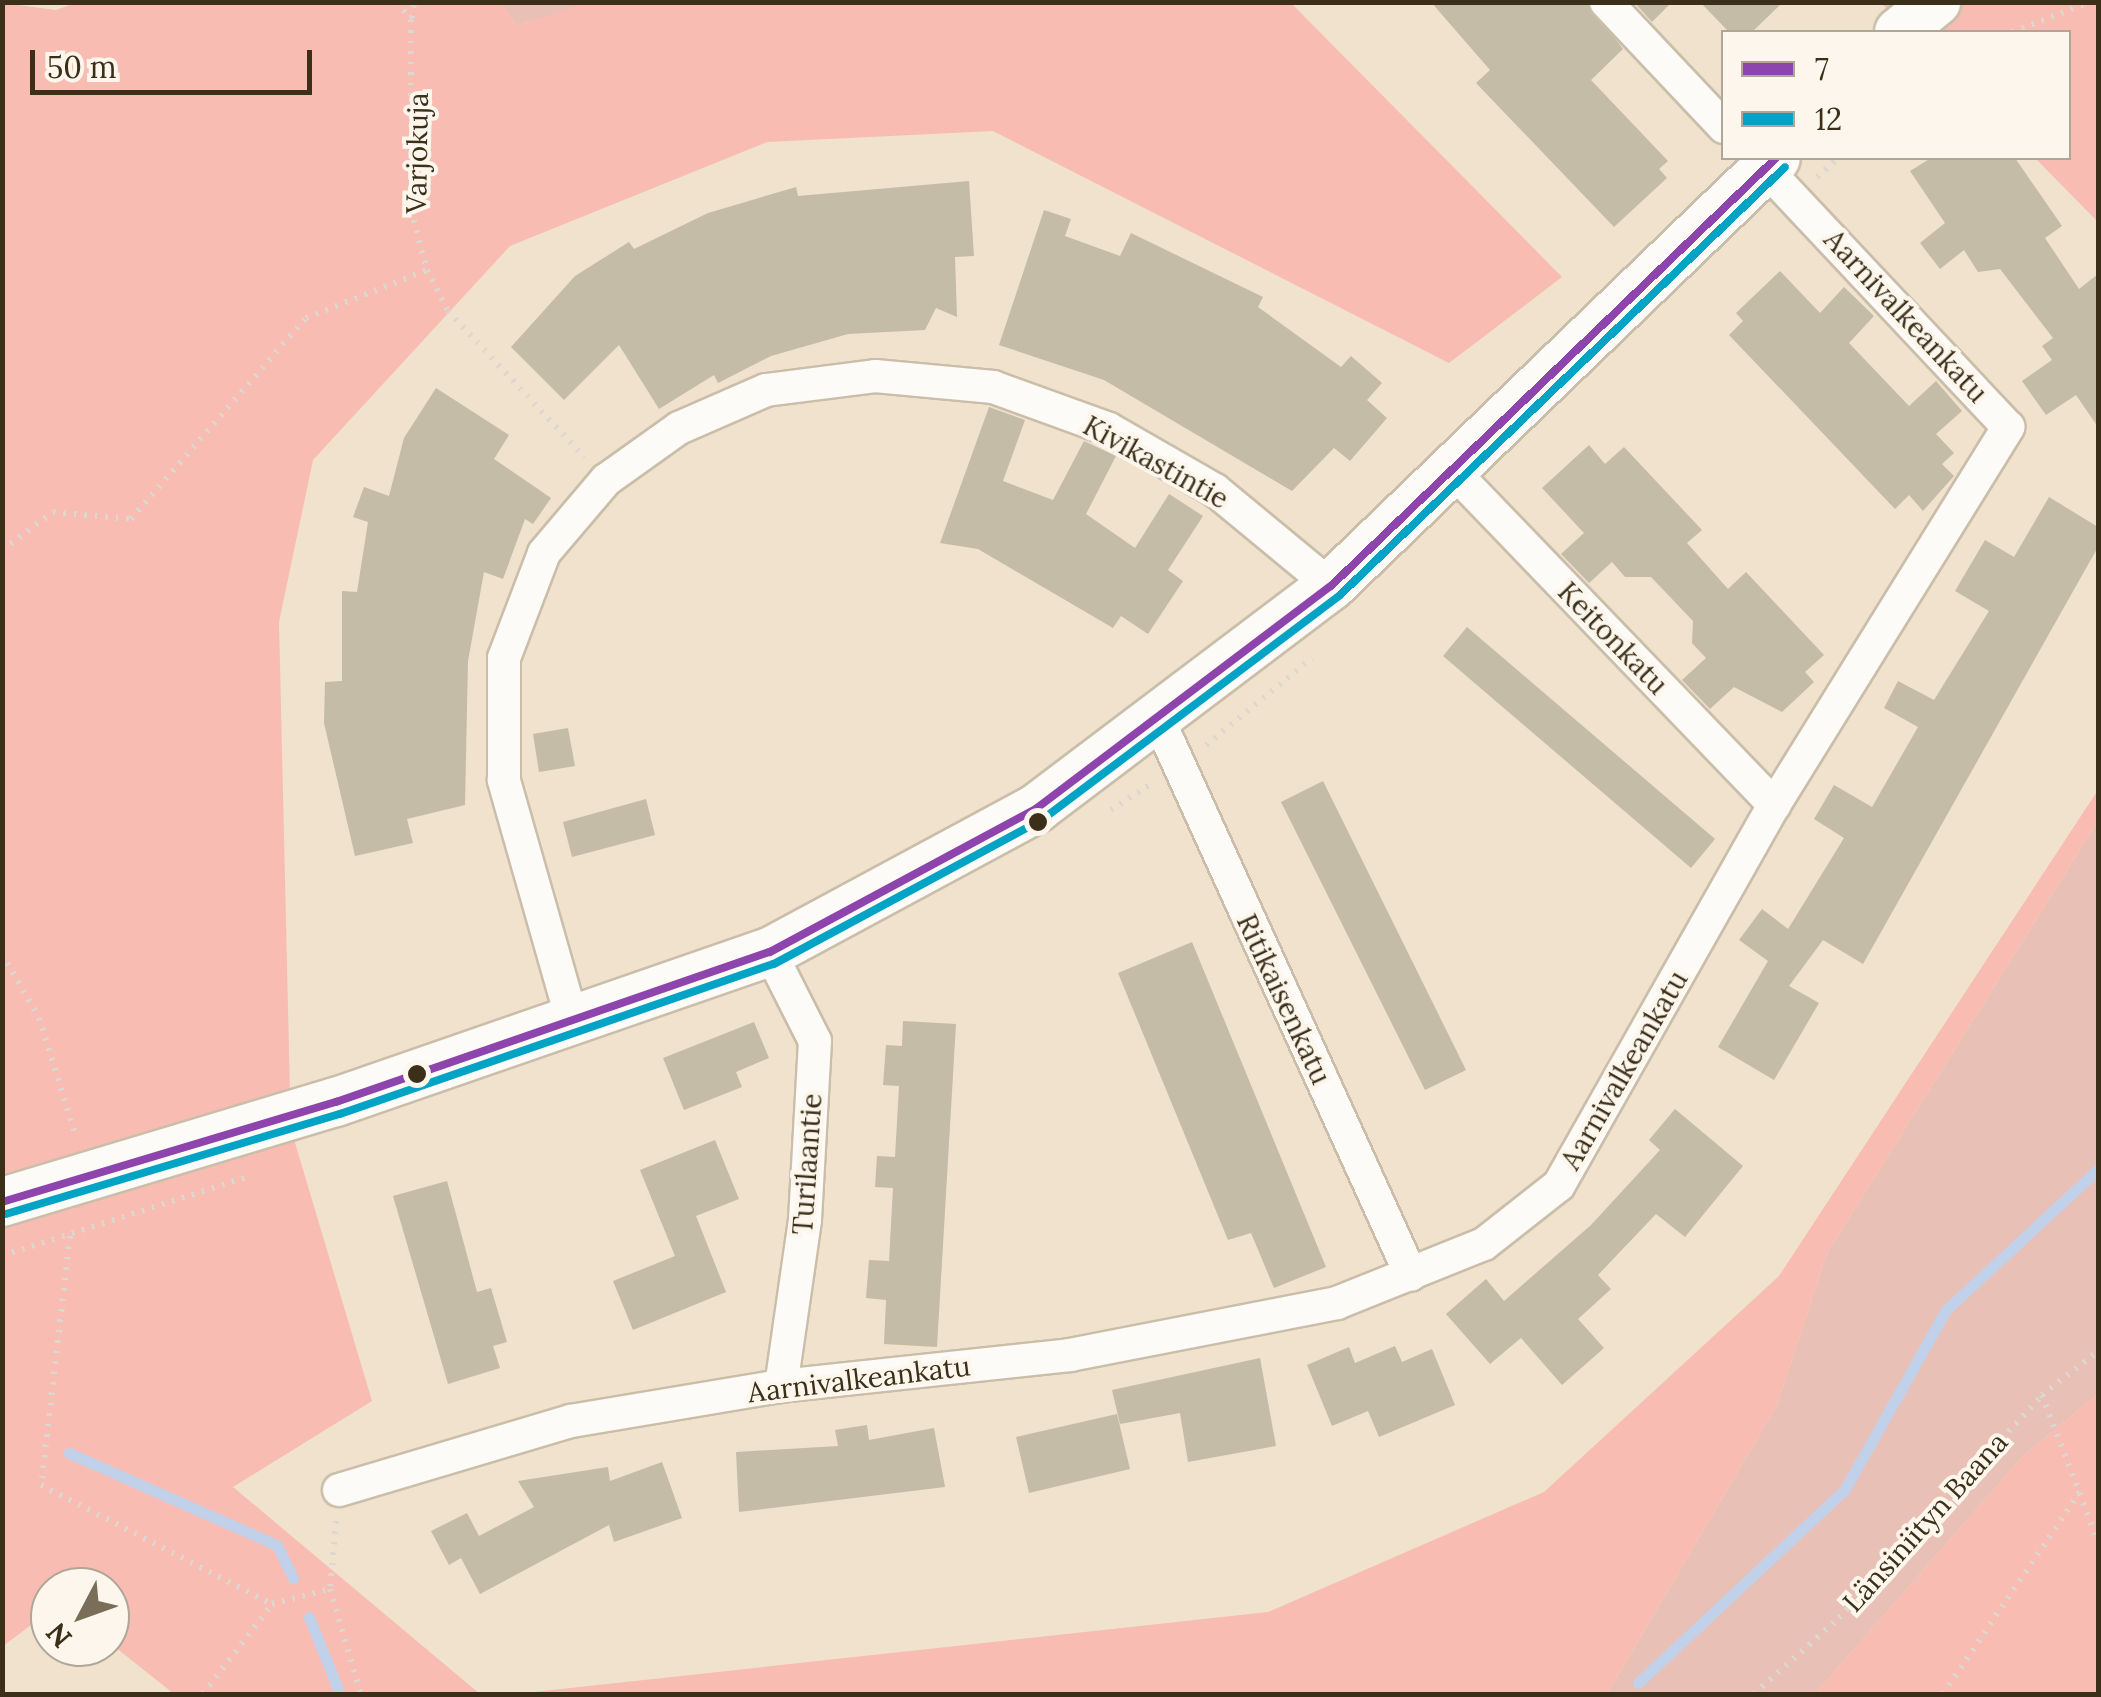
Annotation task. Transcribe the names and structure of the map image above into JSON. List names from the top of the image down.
{
  "streets": {
    "street": [
      "Aarnivalkeankatu",
      "Kivikastintie",
      "Keitonkatu",
      "Ritikaisenkatu",
      "Turilaantie"
    ],
    "path": ["Varjokuja", "Länsiniityn Baana"]
  },
  "crossings": [
    ["Varjokuja", "Kivikastintie"],
    ["Aarnivalkeankatu", "Keitonkatu"],
    ["Aarnivalkeankatu", "Ritikaisenkatu"],
    ["Aarnivalkeankatu", "Turilaantie"]
  ],
  "lines": ["transit line 7", "transit line 12"],
  "legend": ["7", "12"],
  "scale_bar": "50 m",
  "north": "bottom left"
}
